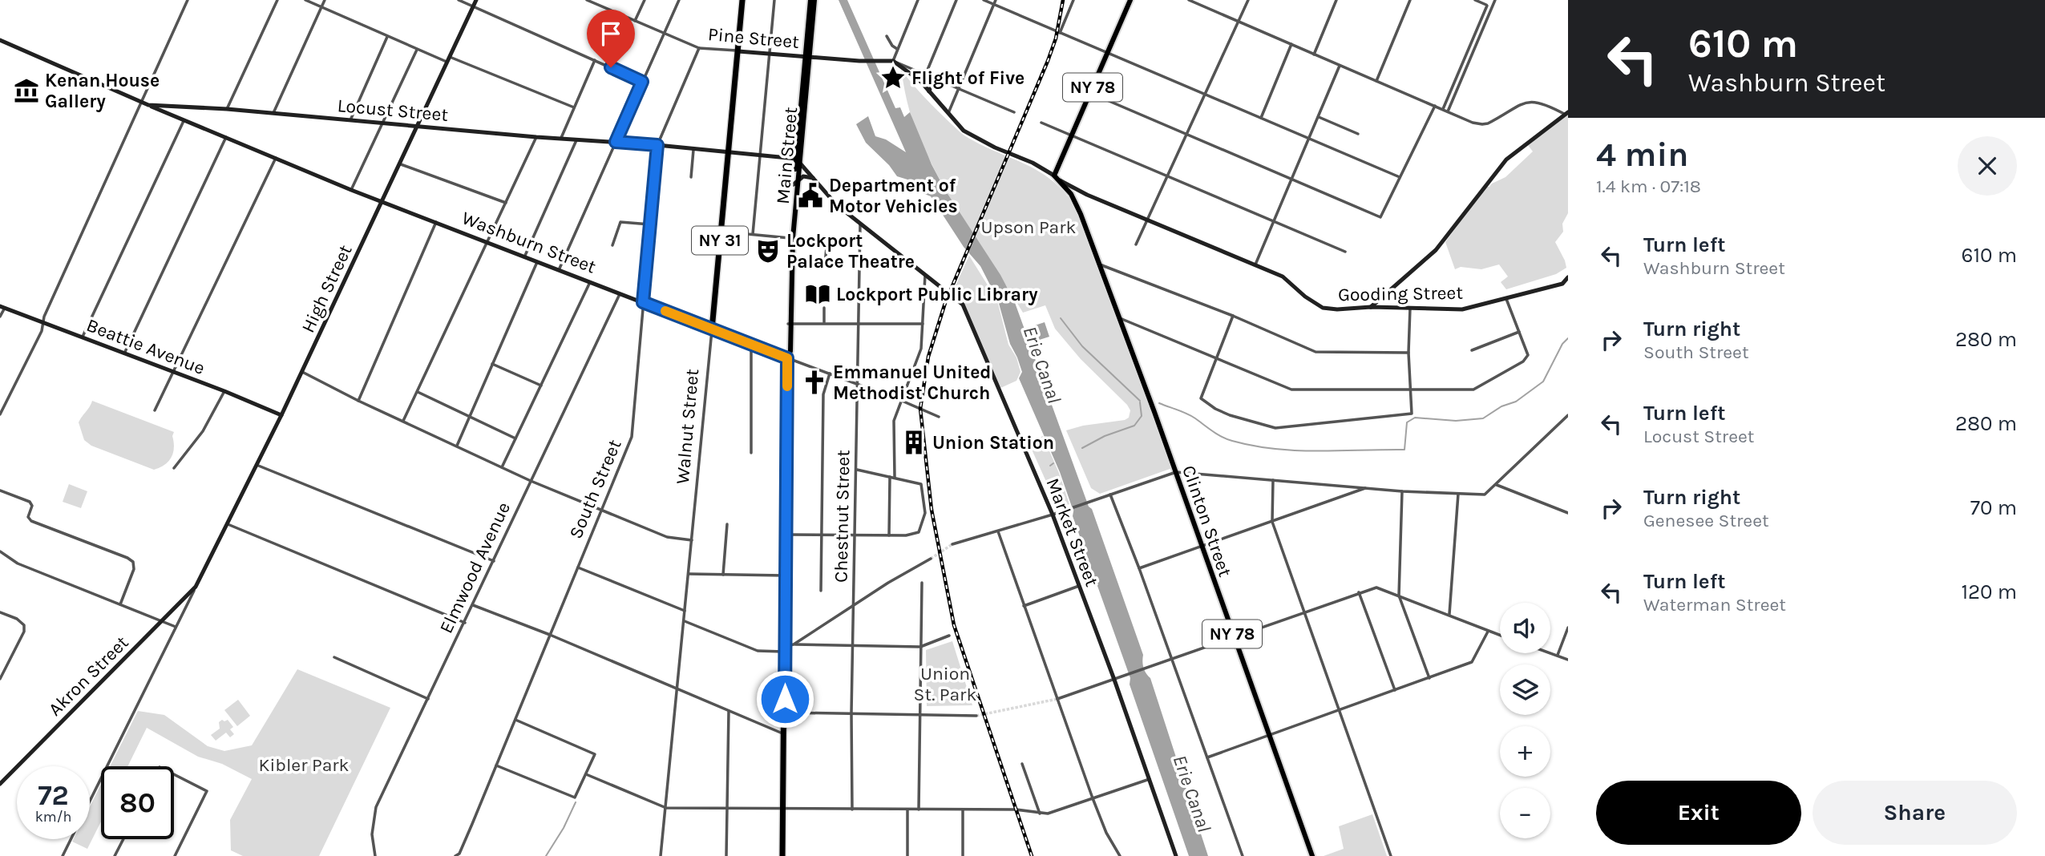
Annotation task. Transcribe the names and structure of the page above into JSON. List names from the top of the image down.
{
  "streets": {
    "highway": ["NY 31", "Washburn Street", "Walnut Street"],
    "main road": [
      "NY 78",
      "Main Street",
      "Gooding Street",
      "Clinton Street"
    ],
    "street": [
      "Pine Street",
      "Locust Street",
      "High Street",
      "Beattie Avenue",
      "South Street",
      "Chestnut Street",
      "Market Street",
      "Elmwood Avenue",
      "Akron Street"
    ]
  },
  "crossings": [
    ["Pine Street", "Main Street"],
    ["Pine Street", "Gooding Street"],
    ["Pine Street", "Walnut Street"],
    ["Pine Street", "South Street"],
    ["NY 78", "Gooding Street"],
    ["Locust Street", "Main Street"],
    ["Locust Street", "Washburn Street"],
    ["Locust Street", "High Street"],
    ["Locust Street", "Walnut Street"],
    ["Locust Street", "South Street"],
    ["Locust Street", "Market Street"],
    ["Main Street", "Washburn Street"],
    ["Main Street", "Market Street"],
    ["Washburn Street", "High Street"],
    ["Washburn Street", "Walnut Street"],
    ["Washburn Street", "South Street"],
    ["Washburn Street", "Chestnut Street"],
    ["Washburn Street", "Elmwood Avenue"],
    ["High Street", "Beattie Avenue"],
    ["High Street", "Akron Street"],
    ["Gooding Street", "Clinton Street"],
    ["Chestnut Street", "Market Street"]
  ],
  "water": ["Erie Canal"],
  "parks": ["Upson Park", "Union St. Park", "Kibler Park"],
  "places": {
    "place": ["Flight of Five"],
    "museum": ["Kenan House Gallery"],
    "public building": ["Department of Motor Vehicles"],
    "theatre": ["Lockport Palace Theatre"],
    "library": ["Lockport Public Library"],
    "church": ["Emmanuel United Methodist Church"],
    "building": ["Union Station"]
  },
  "page": {
    "turn": ["610 m", "Washburn Street"],
    "heading": ["4 min", "1.4 km · 07:18"],
    "list": [
      {
        "name": "Turn left",
        "note": "Washburn Street",
        "value": "610 m"
      },
      {
        "name": "Turn right",
        "note": "South Street",
        "value": "280 m"
      },
      {
        "name": "Turn left",
        "note": "Locust Street",
        "value": "280 m"
      },
      {
        "name": "Turn right",
        "note": "Genesee Street",
        "value": "70 m"
      },
      {
        "name": "Turn left",
        "note": "Waterman Street",
        "value": "120 m"
      }
    ],
    "map_buttons": ["+", "−"],
    "speed": "72 km/h",
    "limit": "80",
    "buttons": ["Exit", "Share"]
  }
}
